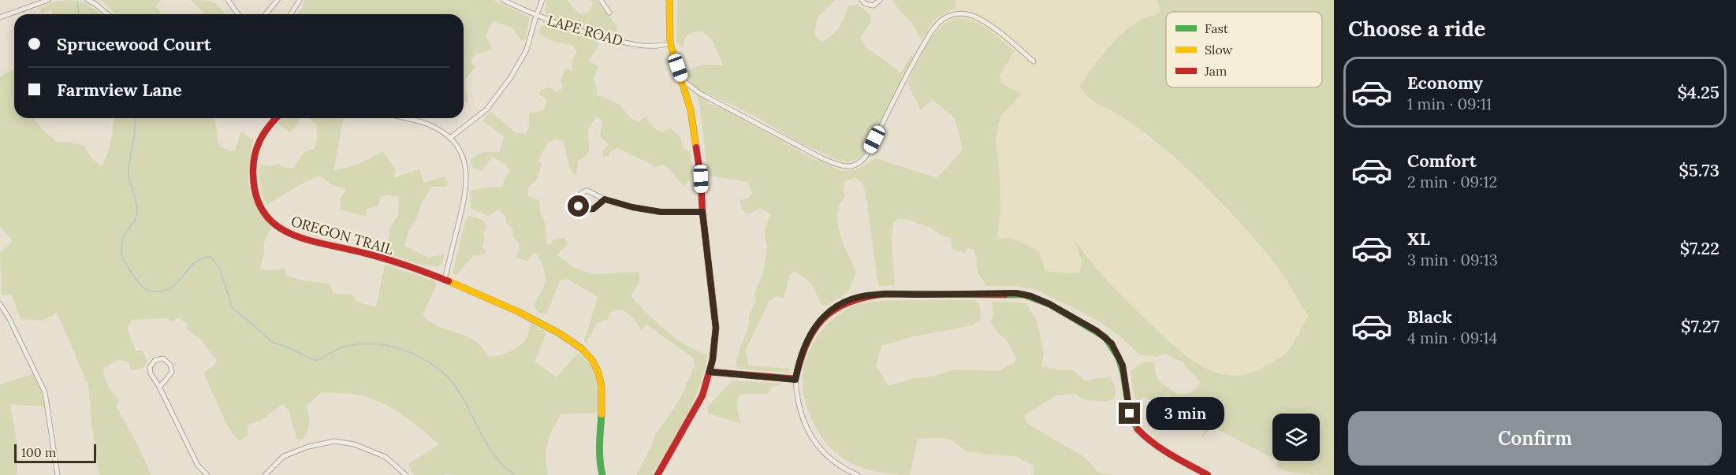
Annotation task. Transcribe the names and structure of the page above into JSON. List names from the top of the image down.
{
  "streets": {
    "street": ["LAPE ROAD", "OREGON TRAIL"]
  },
  "legend": ["Fast", "Slow", "Jam"],
  "scale_bar": "100 m",
  "page": {
    "heading": "Choose a ride",
    "banner": ["Sprucewood Court", "Farmview Lane"],
    "list": [
      {
        "name": "Economy",
        "note": "1 min · 09:11",
        "value": "$4.25"
      },
      {
        "name": "Comfort",
        "note": "2 min · 09:12",
        "value": "$5.73"
      },
      {
        "name": "XL",
        "note": "3 min · 09:13",
        "value": "$7.22"
      },
      {
        "name": "Black",
        "note": "4 min · 09:14",
        "value": "$7.27"
      }
    ],
    "bubble": "3 min",
    "buttons": "Confirm",
    "scale": "100 m"
  }
}
